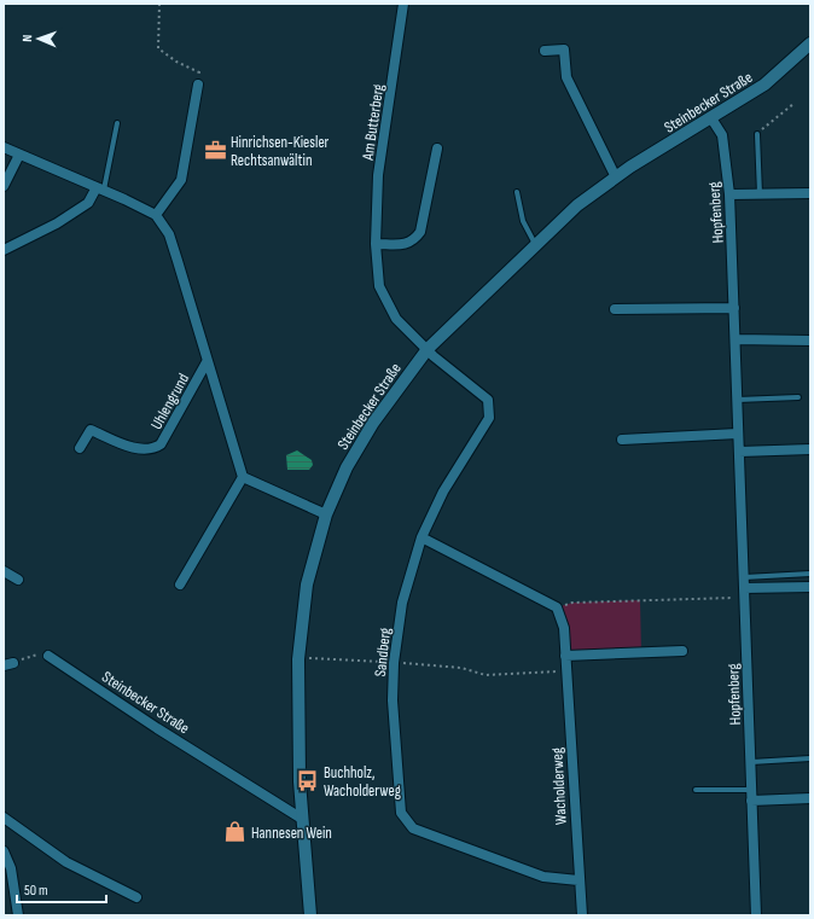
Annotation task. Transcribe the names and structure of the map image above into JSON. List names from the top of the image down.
{
  "streets": {
    "street": [
      "Steinbecker Straße",
      "Am Butterberg",
      "Hopfenberg",
      "Uhlengrund",
      "Sandberg",
      "Wacholderweg"
    ]
  },
  "crossings": [
    ["Steinbecker Straße", "Am Butterberg"],
    ["Steinbecker Straße", "Hopfenberg"],
    ["Steinbecker Straße", "Sandberg"],
    ["Am Butterberg", "Sandberg"],
    ["Sandberg", "Wacholderweg"]
  ],
  "places": {
    "office": ["Hinrichsen-Kiesler Rechtsanwältin"],
    "bus stop": ["Buchholz, Wacholderweg"],
    "shop": ["Hannesen Wein"]
  },
  "scale_bar": "50 m",
  "north": "left"
}
